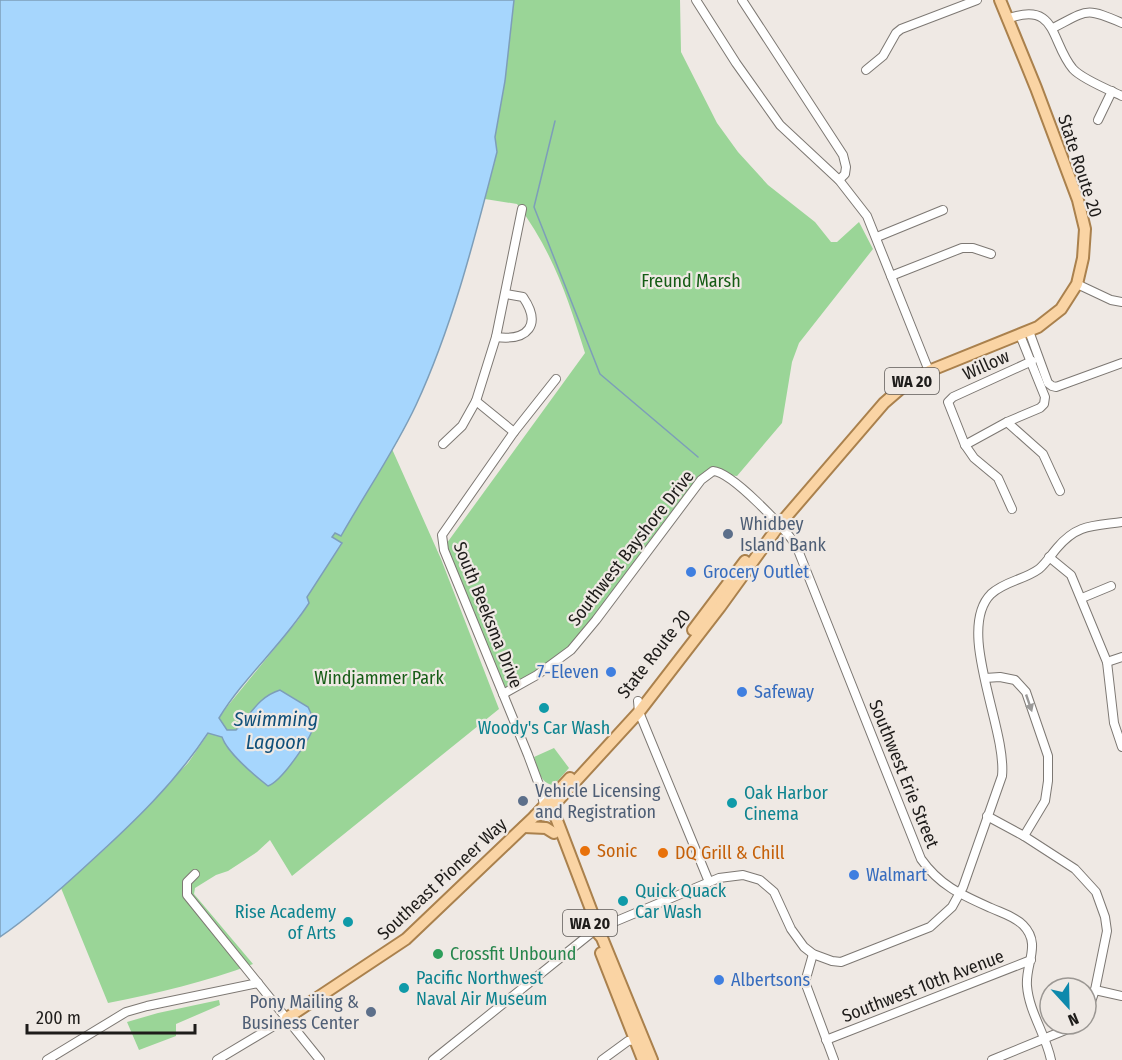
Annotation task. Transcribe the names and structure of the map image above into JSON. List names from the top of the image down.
{
  "streets": {
    "main road": ["State Route 20", "WA 20", "Southeast Pioneer Way"],
    "street": [
      "Willow",
      "Southwest Bayshore Drive",
      "South Beeksma Drive",
      "Southwest Erie Street",
      "Southwest 10th Avenue"
    ]
  },
  "crossings": [
    ["State Route 20", "WA 20"],
    ["State Route 20", "Southwest Bayshore Drive"],
    ["State Route 20", "Southwest Erie Street"],
    ["WA 20", "South Beeksma Drive"],
    ["WA 20", "Southeast Pioneer Way"],
    ["Southwest Bayshore Drive", "South Beeksma Drive"],
    ["Southwest Bayshore Drive", "Southwest Erie Street"],
    ["South Beeksma Drive", "Southeast Pioneer Way"],
    ["Southwest Erie Street", "Southwest 10th Avenue"]
  ],
  "water": ["Swimming Lagoon"],
  "parks": ["Freund Marsh", "Windjammer Park"],
  "places": [
    "Whidbey Island Bank",
    "Grocery Outlet",
    "7-Eleven",
    "Safeway",
    "Woody's Car Wash",
    "Vehicle Licensing and Registration",
    "Oak Harbor Cinema",
    "Sonic",
    "DQ Grill & Chill",
    "Walmart",
    "Quick Quack Car Wash",
    "Rise Academy of Arts",
    "Crossfit Unbound",
    "Albertsons",
    "Pacific Northwest Naval Air Museum",
    "Pony Mailing & Business Center"
  ],
  "scale_bar": "200 m",
  "north": "bottom"
}
